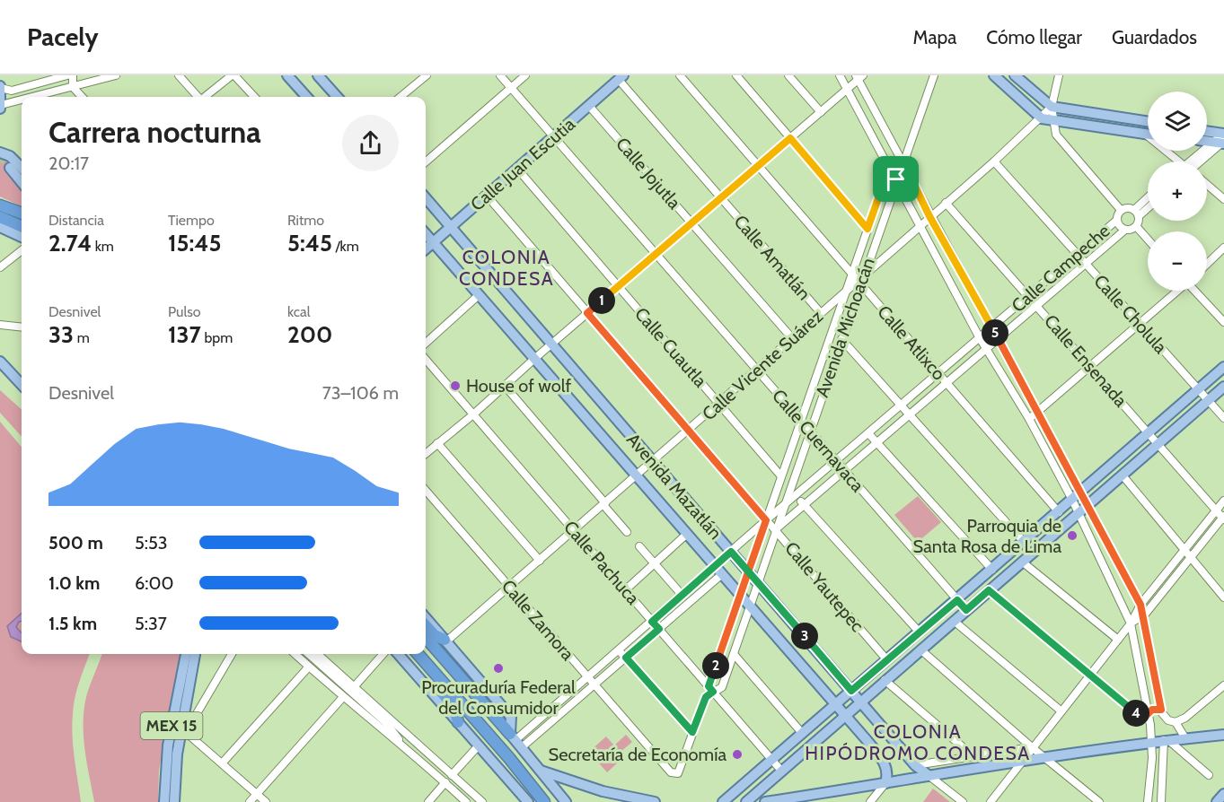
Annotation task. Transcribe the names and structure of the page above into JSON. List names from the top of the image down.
{
  "streets": {
    "main road": ["Calle Juan Escutia", "Avenida Mazatlán", "MEX 15"],
    "street": [
      "Calle Jojutla",
      "Calle Amatlán",
      "Calle Campeche",
      "Calle Cholula",
      "Avenida Michoacán",
      "Calle Atlixco",
      "Calle Cuautla",
      "Calle Ensenada",
      "Calle Vicente Suárez",
      "Calle Cuernavaca",
      "Calle Pachuca",
      "Calle Yautepec",
      "Calle Zamora"
    ]
  },
  "crossings": [
    ["Calle Juan Escutia", "Calle Jojutla"],
    ["Calle Juan Escutia", "Calle Amatlán"],
    ["Calle Juan Escutia", "Calle Cuautla"],
    ["Calle Juan Escutia", "Calle Cuernavaca"],
    ["Calle Juan Escutia", "Avenida Mazatlán"],
    ["Calle Juan Escutia", "Calle Yautepec"],
    ["Calle Jojutla", "Calle Vicente Suárez"],
    ["Calle Amatlán", "Calle Vicente Suárez"],
    ["Calle Campeche", "Calle Cholula"],
    ["Calle Campeche", "Avenida Michoacán"],
    ["Calle Campeche", "Calle Atlixco"],
    ["Calle Campeche", "Calle Ensenada"],
    ["Calle Campeche", "Calle Cuernavaca"],
    ["Calle Campeche", "Avenida Mazatlán"],
    ["Calle Campeche", "Calle Pachuca"],
    ["Calle Campeche", "Calle Yautepec"],
    ["Calle Campeche", "Calle Zamora"],
    ["Calle Cholula", "Calle Vicente Suárez"],
    ["Avenida Michoacán", "Calle Atlixco"],
    ["Avenida Michoacán", "Calle Cuautla"],
    ["Avenida Michoacán", "Calle Vicente Suárez"],
    ["Avenida Michoacán", "Calle Cuernavaca"],
    ["Avenida Michoacán", "Avenida Mazatlán"],
    ["Avenida Michoacán", "Calle Pachuca"],
    ["Avenida Michoacán", "Calle Yautepec"],
    ["Avenida Michoacán", "Calle Zamora"],
    ["Calle Atlixco", "Calle Vicente Suárez"],
    ["Calle Cuautla", "Calle Vicente Suárez"],
    ["Calle Ensenada", "Calle Vicente Suárez"],
    ["Calle Vicente Suárez", "Calle Cuernavaca"],
    ["Calle Vicente Suárez", "Avenida Mazatlán"],
    ["Calle Vicente Suárez", "Calle Pachuca"],
    ["Calle Vicente Suárez", "Calle Yautepec"],
    ["Calle Vicente Suárez", "Calle Zamora"]
  ],
  "districts": ["COLONIA CONDESA", "COLONIA HIPÓDROMO CONDESA"],
  "places": [
    "House of wolf",
    "Parroquia de Santa Rosa de Lima",
    "Procuraduría Federal del Consumidor",
    "Secretaría de Economía"
  ],
  "page": {
    "header": "Pacely",
    "nav": ["Mapa", "Cómo llegar", "Guardados"],
    "map_buttons": ["+", "−"],
    "heading": ["Carrera nocturna", "20:17"],
    "stats": [
      ["Distancia", "2.74 km"],
      ["Tiempo", "15:45"],
      ["Ritmo", "5:45 /km"],
      ["Desnivel", "33 m"],
      ["Pulso", "137 bpm"],
      ["kcal", "200"]
    ],
    "pins": [
      "1",
      "5",
      "3",
      "2",
      "4"
    ],
    "chart": ["Desnivel", "73–106 m"],
    "list": [
      {
        "name": "500 m",
        "note": "5:53"
      },
      {
        "name": "1.0 km",
        "note": "6:00"
      },
      {
        "name": "1.5 km",
        "note": "5:37"
      }
    ]
  }
}
